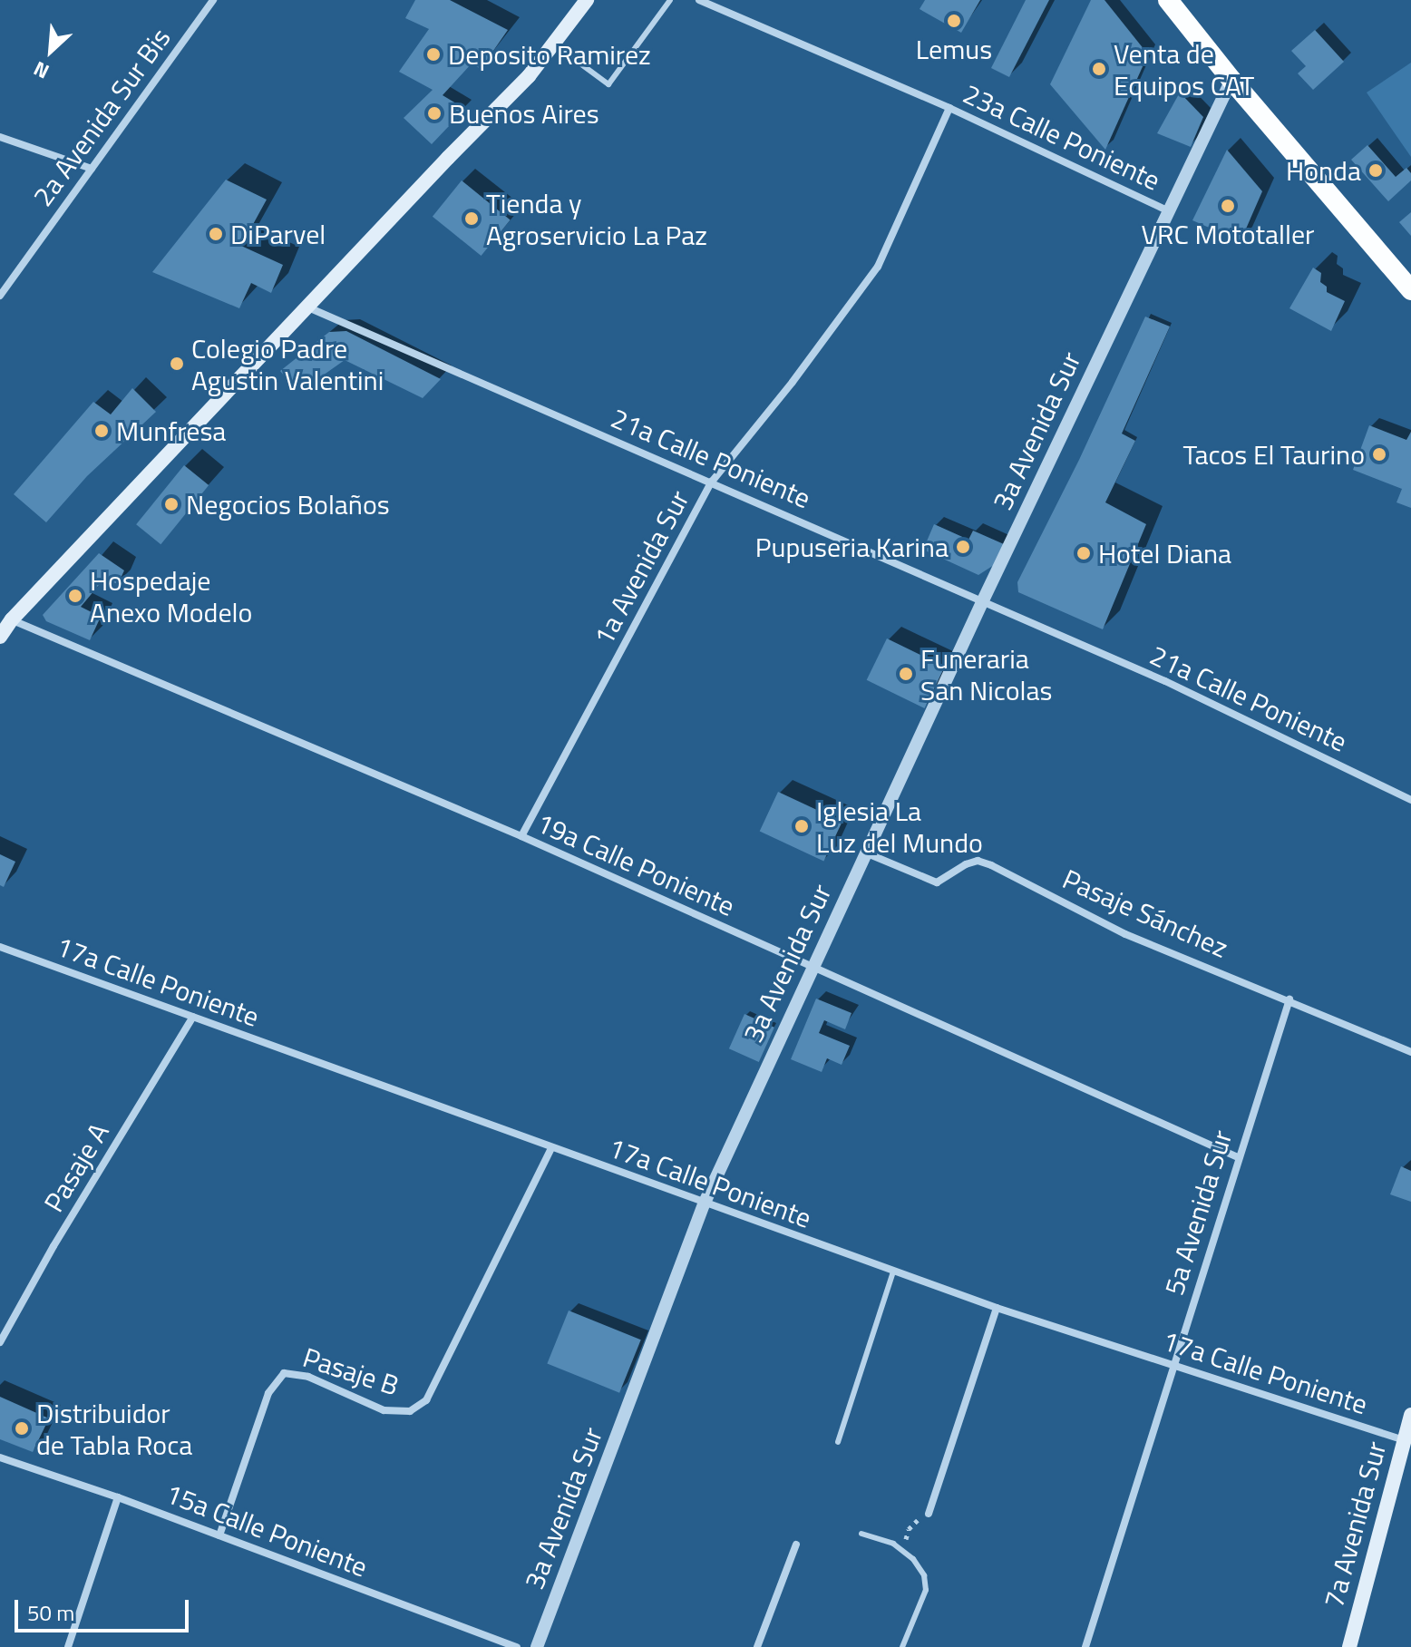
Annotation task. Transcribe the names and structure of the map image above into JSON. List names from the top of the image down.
{
  "streets": {
    "main road": ["7a Avenida Sur"],
    "street": [
      "2a Avenida Sur Bis",
      "23a Calle Poniente",
      "3a Avenida Sur",
      "21a Calle Poniente",
      "1a Avenida Sur",
      "19a Calle Poniente",
      "Pasaje Sánchez",
      "17a Calle Poniente",
      "Pasaje A",
      "5a Avenida Sur",
      "Pasaje B",
      "15a Calle Poniente"
    ]
  },
  "crossings": [
    ["23a Calle Poniente", "3a Avenida Sur"],
    ["23a Calle Poniente", "1a Avenida Sur"],
    ["3a Avenida Sur", "21a Calle Poniente"],
    ["3a Avenida Sur", "19a Calle Poniente"],
    ["3a Avenida Sur", "Pasaje Sánchez"],
    ["3a Avenida Sur", "17a Calle Poniente"],
    ["21a Calle Poniente", "1a Avenida Sur"],
    ["1a Avenida Sur", "19a Calle Poniente"],
    ["19a Calle Poniente", "5a Avenida Sur"],
    ["Pasaje Sánchez", "5a Avenida Sur"],
    ["17a Calle Poniente", "Pasaje A"],
    ["17a Calle Poniente", "5a Avenida Sur"],
    ["17a Calle Poniente", "Pasaje B"],
    ["17a Calle Poniente", "7a Avenida Sur"],
    ["Pasaje B", "15a Calle Poniente"]
  ],
  "places": [
    "Lemus",
    "Deposito Ramirez",
    "Venta de Equipos CAT",
    "Buenos Aires",
    "Honda",
    "VRC Mototaller",
    "Tienda y Agroservicio La Paz",
    "DiParvel",
    "Colegio Padre Agustin Valentini",
    "Munfresa",
    "Tacos El Taurino",
    "Negocios Bolaños",
    "Pupuseria Karina",
    "Hotel Diana",
    "Hospedaje Anexo Modelo",
    "Funeraria San Nicolas",
    "Iglesia La Luz del Mundo",
    "Distribuidor de Tabla Roca"
  ],
  "scale_bar": "50 m",
  "north": "bottom left"
}
